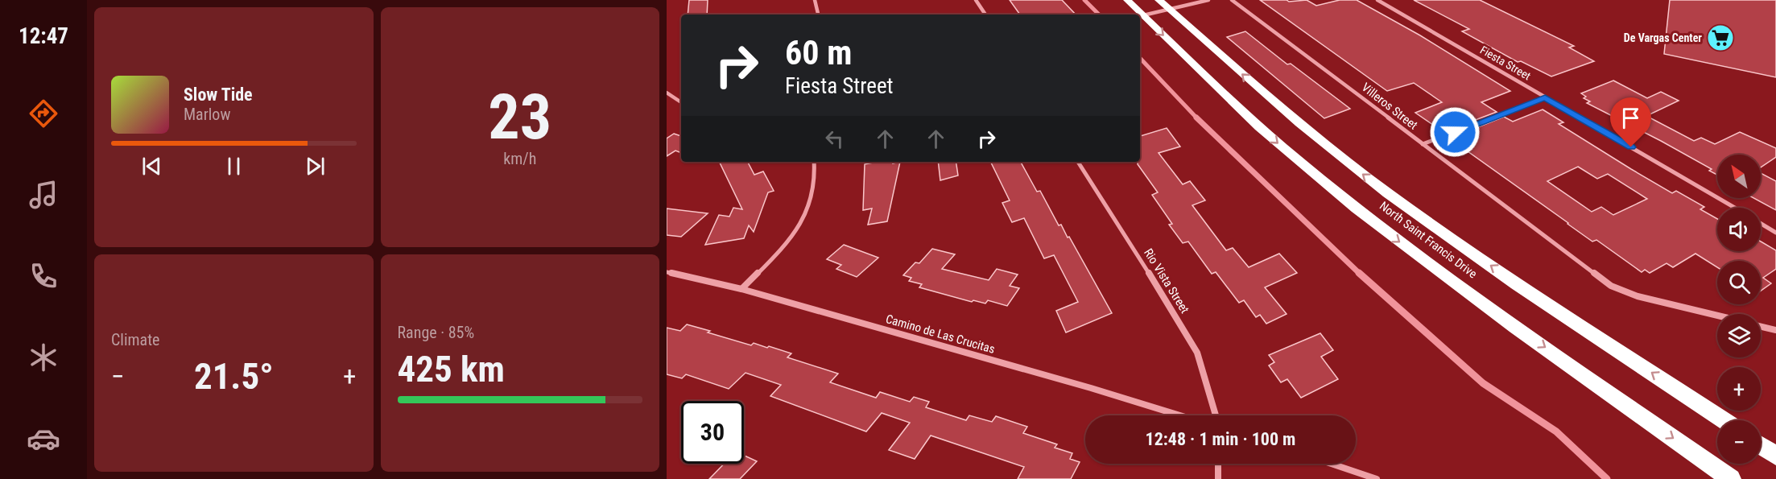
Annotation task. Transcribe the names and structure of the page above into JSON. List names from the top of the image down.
{
  "streets": {
    "highway": ["North Saint Francis Drive"],
    "street": [
      "Fiesta Street",
      "Villeros Street",
      "Rio Vista Street",
      "Camino de Las Crucitas"
    ]
  },
  "places": {
    "supermarket": ["De Vargas Center"]
  },
  "north": "top left",
  "page": {
    "tabs": "12:47",
    "tile": [
      ["23", "km/h"],
      "Climate",
      ["Range · 85%", "425 km"]
    ],
    "turn": ["60 m", "Fiesta Street"],
    "song": ["Slow Tide", "Marlow"],
    "map_buttons": ["+", "−"],
    "heat": ["−", "21.5°", "+"],
    "limit": "30",
    "trip": "12:48 · 1 min · 100 m"
  }
}
